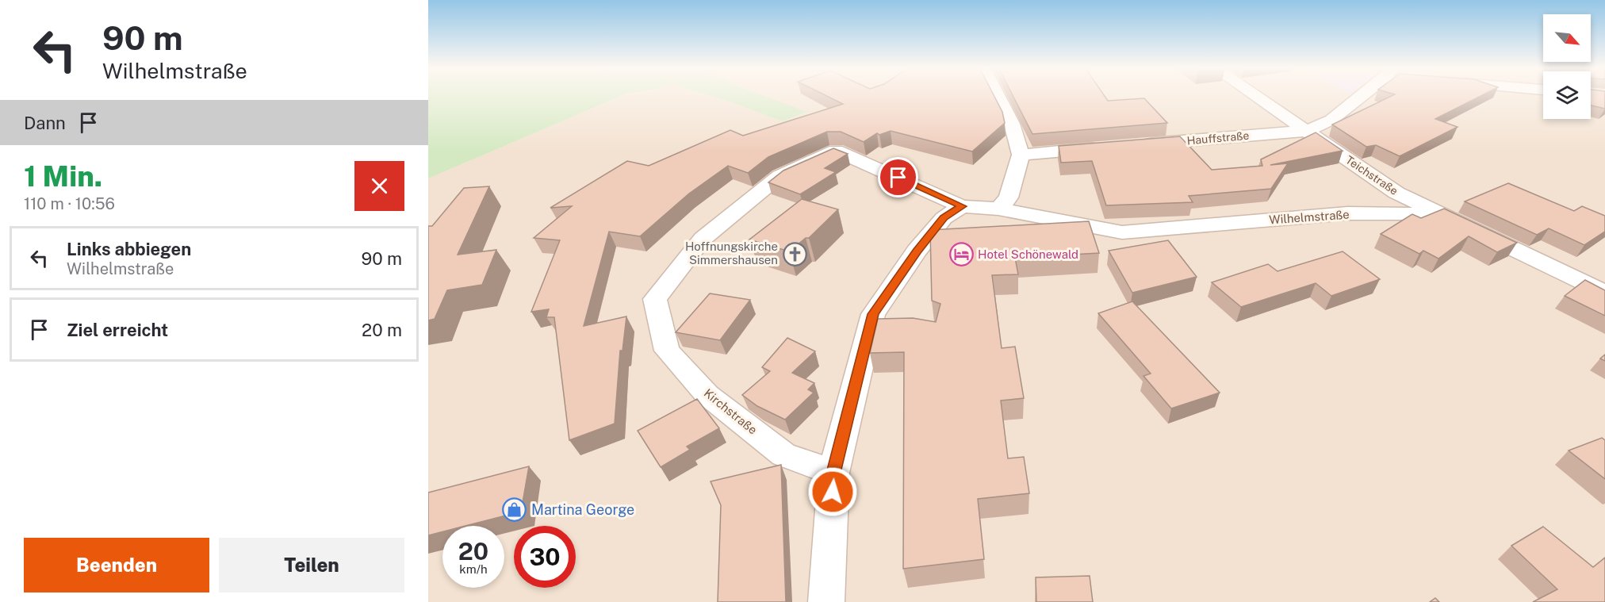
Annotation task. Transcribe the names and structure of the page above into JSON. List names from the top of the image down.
{
  "streets": {
    "street": [
      "Hauffstraße",
      "Teichstraße",
      "Wilhelmstraße",
      "Kirchstraße"
    ]
  },
  "crossings": [
    ["Hauffstraße", "Teichstraße"],
    ["Teichstraße", "Wilhelmstraße"],
    ["Wilhelmstraße", "Kirchstraße"]
  ],
  "places": {
    "church": ["Hoffnungskirche Simmershausen"],
    "hotel": ["Hotel Schönewald"],
    "shop": ["Martina George"]
  },
  "north": "bottom right",
  "page": {
    "turn": ["90 m", "Wilhelmstraße"],
    "then": "Dann",
    "heading": ["1 Min.", "110 m · 10:56"],
    "list": [
      {
        "name": "Links abbiegen",
        "note": "Wilhelmstraße",
        "value": "90 m"
      },
      {
        "name": "Ziel erreicht",
        "value": "20 m"
      }
    ],
    "speed": "20 km/h",
    "limit": "30",
    "buttons": ["Beenden", "Teilen"]
  }
}
